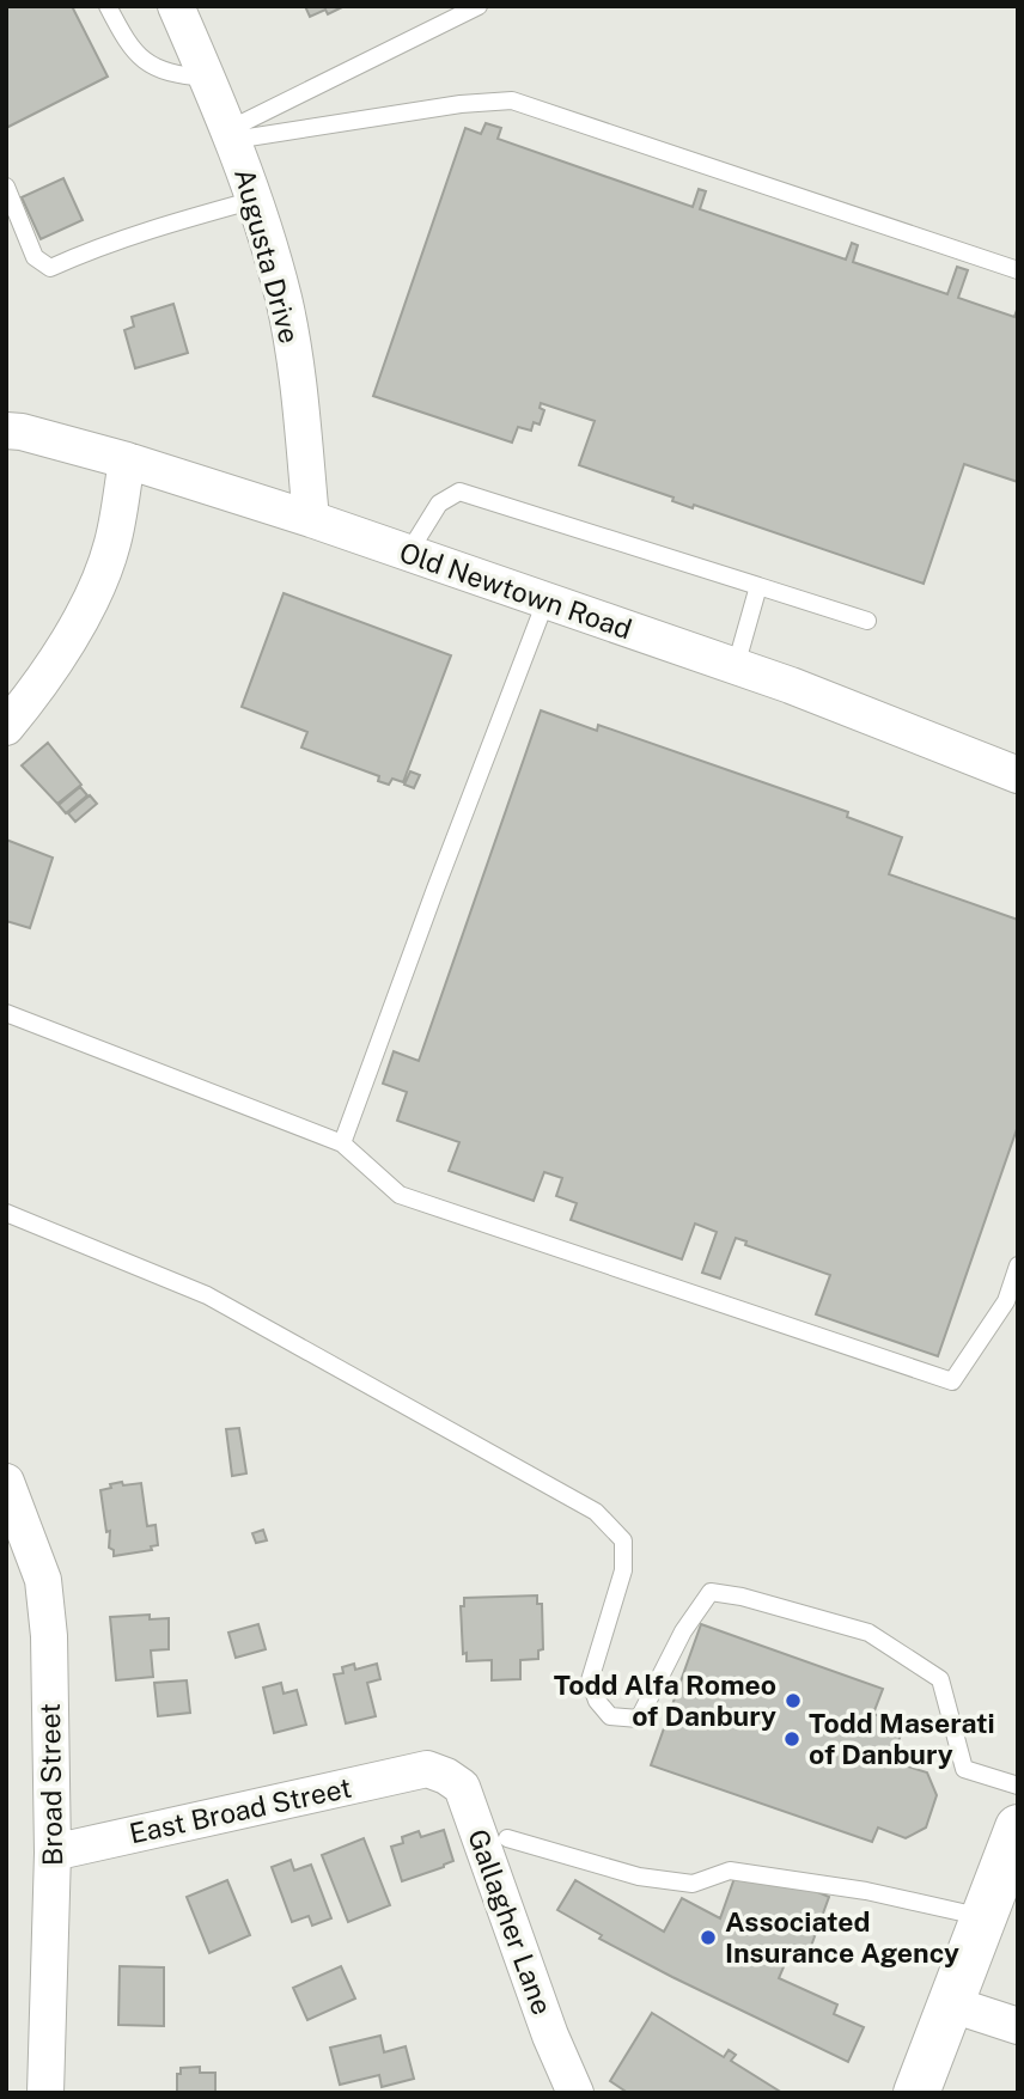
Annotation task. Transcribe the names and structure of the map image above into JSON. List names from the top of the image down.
{
  "streets": {
    "street": [
      "Augusta Drive",
      "Old Newtown Road",
      "Broad Street",
      "East Broad Street",
      "Gallagher Lane"
    ]
  },
  "crossings": [
    ["Augusta Drive", "Old Newtown Road"],
    ["Broad Street", "East Broad Street"],
    ["East Broad Street", "Gallagher Lane"]
  ],
  "places": ["Todd Alfa Romeo of Danbury", "Todd Maserati of Danbury", "Associated Insurance Agency"]
}
